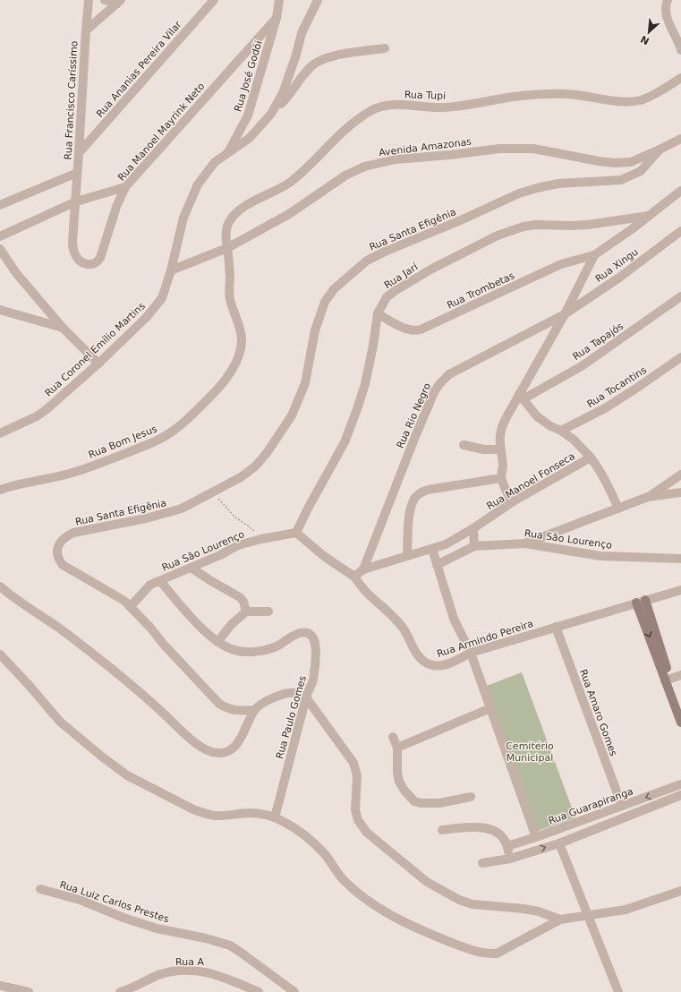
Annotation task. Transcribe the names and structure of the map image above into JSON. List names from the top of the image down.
{
  "streets": {
    "street": [
      "Rua Ananias Pereira Vilar",
      "Rua José Godói",
      "Rua Tupi",
      "Rua Francisco Caríssimo",
      "Rua Manoel Mayrink Neto",
      "Avenida Amazonas",
      "Rua Santa Efigênia",
      "Rua Xingu",
      "Rua Jarí",
      "Rua Trombetas",
      "Rua Tapajós",
      "Rua Coronel Emílio Martins",
      "Rua Tocantins",
      "Rua Rio Negro",
      "Rua Bom Jesus",
      "Rua Manoel Fonseca",
      "Rua São Lourenço",
      "Rua Armindo Pereira",
      "Rua Amaro Gomes",
      "Rua Paulo Gomes",
      "Rua Guarapiranga",
      "Rua Luiz Carlos Prestes",
      "Rua A"
    ]
  },
  "crossings": [
    ["Rua Ananias Pereira Vilar", "Rua Francisco Caríssimo"],
    ["Rua José Godói", "Rua Manoel Mayrink Neto"],
    ["Rua José Godói", "Rua Coronel Emílio Martins"],
    ["Rua Tupi", "Avenida Amazonas"],
    ["Rua Tupi", "Rua Bom Jesus"],
    ["Rua Francisco Caríssimo", "Rua Manoel Mayrink Neto"],
    ["Avenida Amazonas", "Rua Santa Efigênia"],
    ["Avenida Amazonas", "Rua Coronel Emílio Martins"],
    ["Avenida Amazonas", "Rua Bom Jesus"],
    ["Rua Santa Efigênia", "Rua São Lourenço"],
    ["Rua Xingu", "Rua Rio Negro"],
    ["Rua Jarí", "Rua Trombetas"],
    ["Rua Jarí", "Rua São Lourenço"],
    ["Rua Tapajós", "Rua Manoel Fonseca"],
    ["Rua Tocantins", "Rua Manoel Fonseca"],
    ["Rua São Lourenço", "Rua Paulo Gomes"],
    ["Rua Armindo Pereira", "Rua Amaro Gomes"],
    ["Rua Amaro Gomes", "Rua Guarapiranga"]
  ],
  "parks": ["Cemitério Municipal"],
  "north": "bottom left"
}
